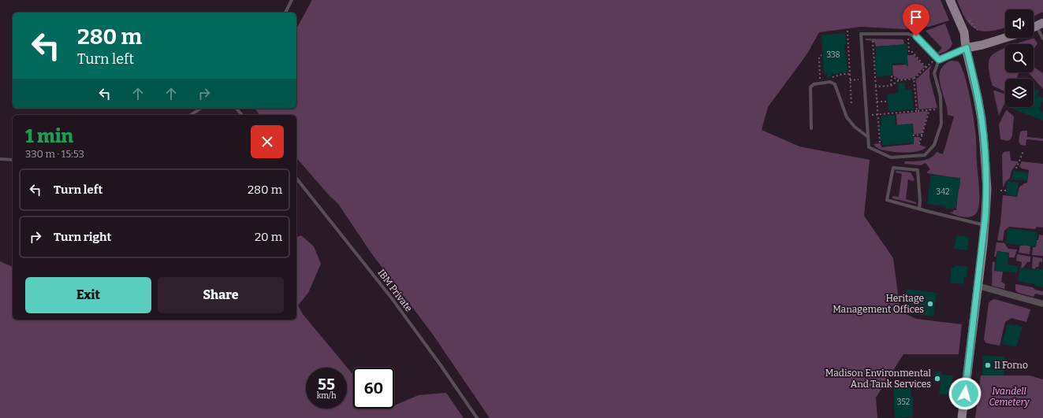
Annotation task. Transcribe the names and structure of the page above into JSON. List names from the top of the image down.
{
  "streets": {
    "lane": ["IBM Private"]
  },
  "parks": ["Ivandell Cemetery"],
  "places": ["Heritage Management Offices", "Il Forno", "Madison Environmental And Tank Services"],
  "house_numbers": ["338", "342", "352"],
  "page": {
    "turn": ["280 m", "Turn left"],
    "heading": ["1 min", "330 m · 15:53"],
    "list": [
      {
        "name": "Turn left",
        "value": "280 m"
      },
      {
        "name": "Turn right",
        "value": "20 m"
      }
    ],
    "buttons": ["Exit", "Share"],
    "speed": "55 km/h",
    "limit": "60"
  }
}
